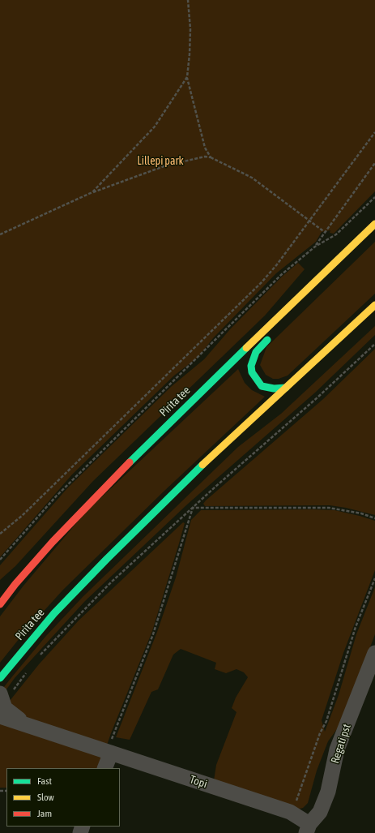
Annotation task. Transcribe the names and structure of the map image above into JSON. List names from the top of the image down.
{
  "streets": {
    "main road": ["Pirita tee"],
    "street": ["Regati pst", "Topi"]
  },
  "crossings": [
    ["Regati pst", "Topi"]
  ],
  "parks": ["Lillepi park"],
  "legend": ["Fast", "Slow", "Jam"]
}
